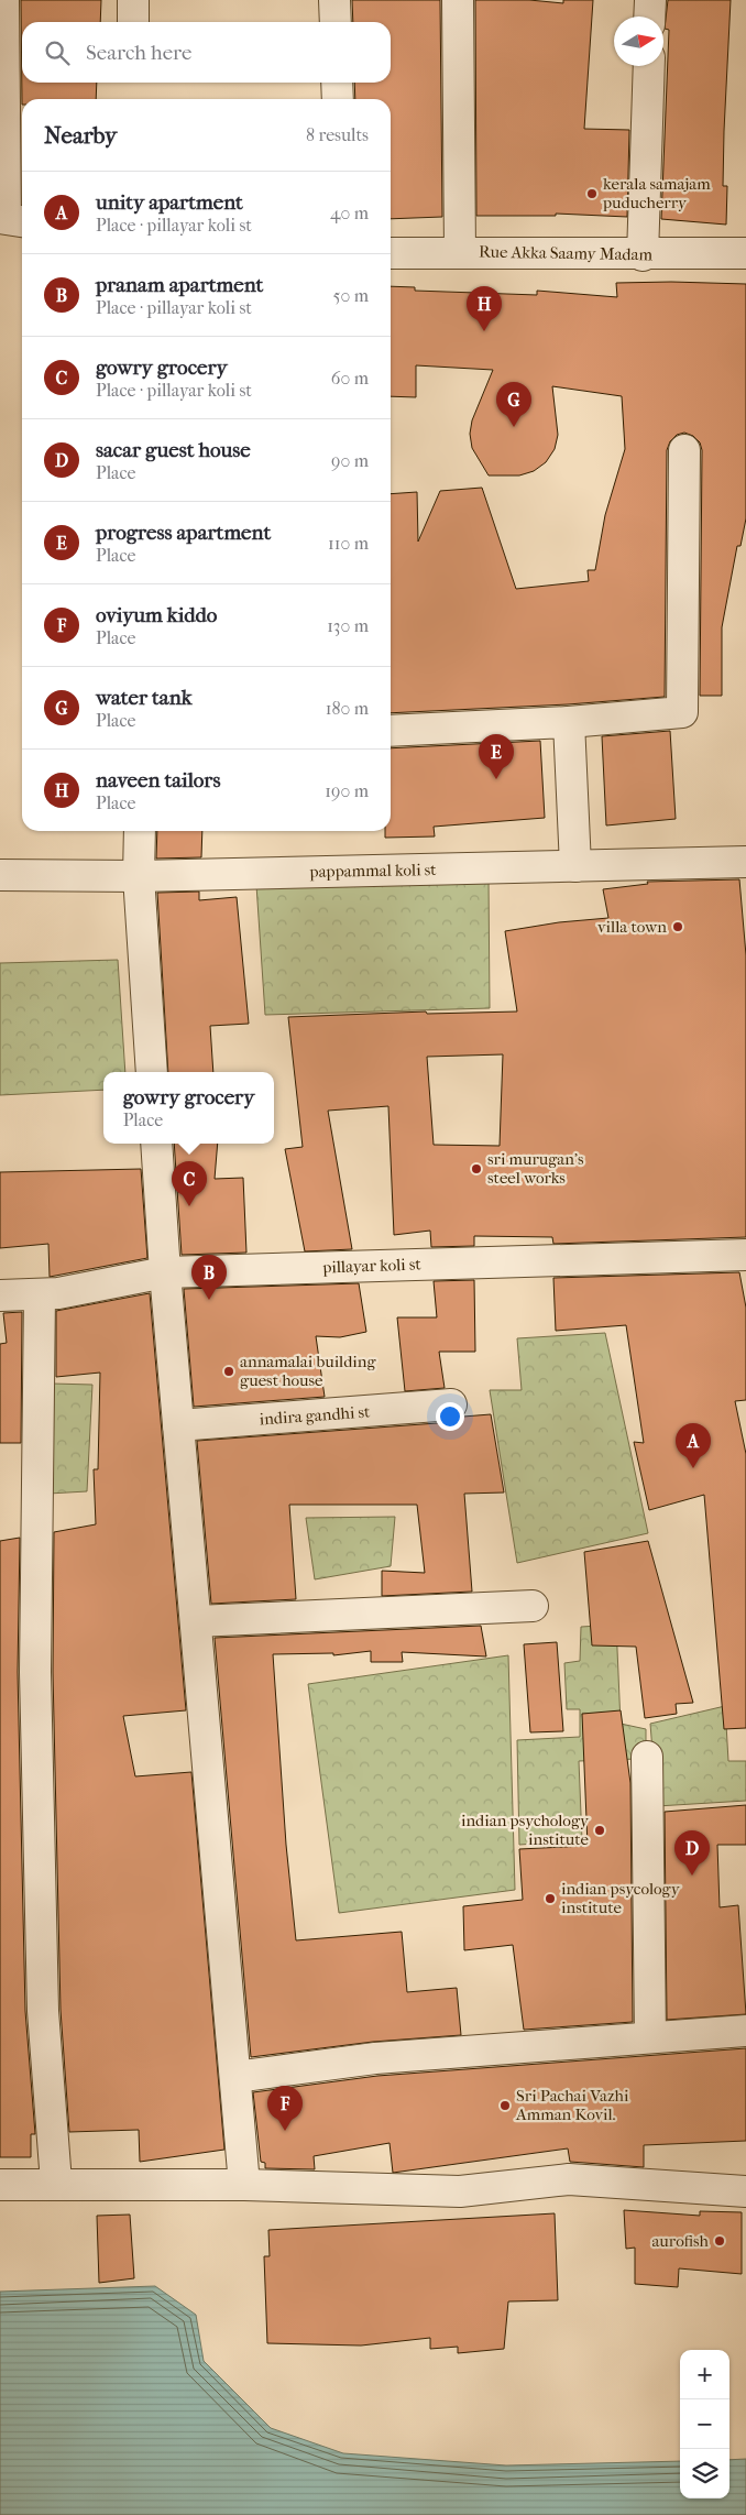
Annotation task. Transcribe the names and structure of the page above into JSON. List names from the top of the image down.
{
  "streets": {
    "street": [
      "Rue Akka Saamy Madam",
      "pappammal koli st",
      "pillayar koli st",
      "indira gandhi st"
    ]
  },
  "places": [
    "kerala samajam puducherry",
    "villa town",
    "sri murugan's steel works",
    "annamalai building guest house",
    "indian psychology institute",
    "indian psycology institute",
    "Sri Pachai Vazhi Amman Kovil.",
    "aurofish"
  ],
  "north": "right",
  "page": {
    "search": "Search here",
    "heading": ["Nearby", "8 results"],
    "list": [
      {
        "mark": "A",
        "name": "unity apartment",
        "note": "Place · pillayar koli st",
        "value": "40 m"
      },
      {
        "mark": "B",
        "name": "pranam apartment",
        "note": "Place · pillayar koli st",
        "value": "50 m"
      },
      {
        "mark": "C",
        "name": "gowry grocery",
        "note": "Place · pillayar koli st",
        "value": "60 m"
      },
      {
        "mark": "D",
        "name": "sacar guest house",
        "note": "Place",
        "value": "90 m"
      },
      {
        "mark": "E",
        "name": "progress apartment",
        "note": "Place",
        "value": "110 m"
      },
      {
        "mark": "F",
        "name": "oviyum kiddo",
        "note": "Place",
        "value": "130 m"
      },
      {
        "mark": "G",
        "name": "water tank",
        "note": "Place",
        "value": "180 m"
      },
      {
        "mark": "H",
        "name": "naveen tailors",
        "note": "Place",
        "value": "190 m"
      }
    ],
    "pins": [
      "H",
      "G",
      "E",
      "C",
      "B",
      "A",
      "D",
      "F"
    ],
    "popup": ["gowry grocery", "Place"],
    "map_buttons": ["+", "−"]
  }
}
